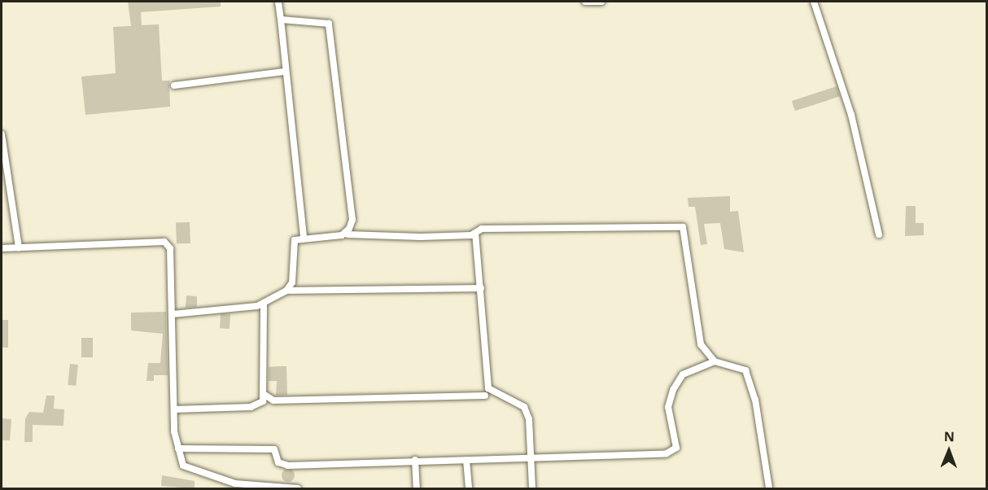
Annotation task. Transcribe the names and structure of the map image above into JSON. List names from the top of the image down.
{
  "north": "top"
}
